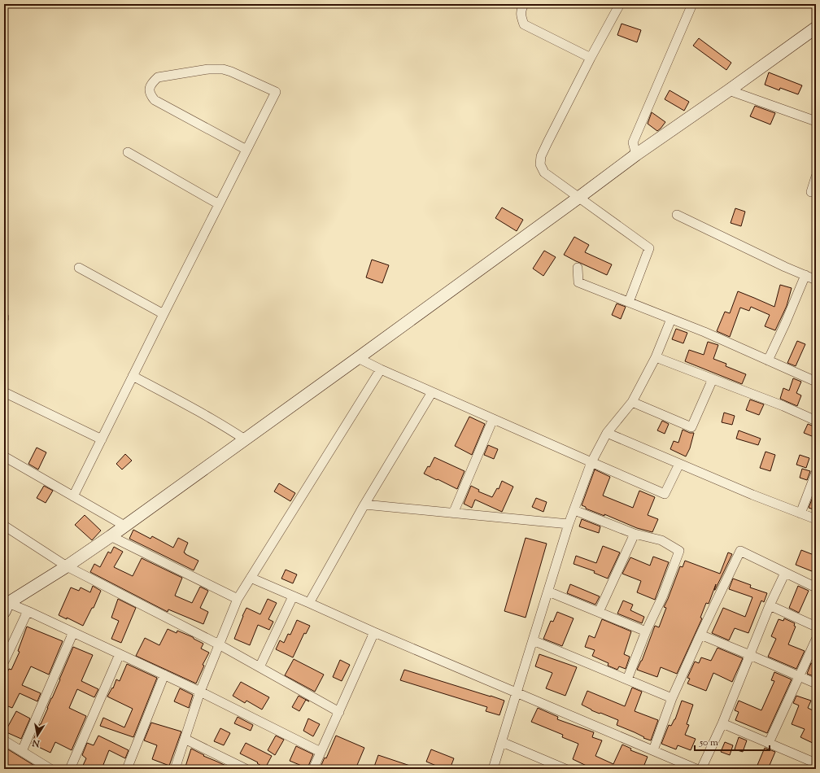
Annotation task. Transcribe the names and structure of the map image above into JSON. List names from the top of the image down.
{
  "scale_bar": "50 m",
  "north": "bottom"
}
